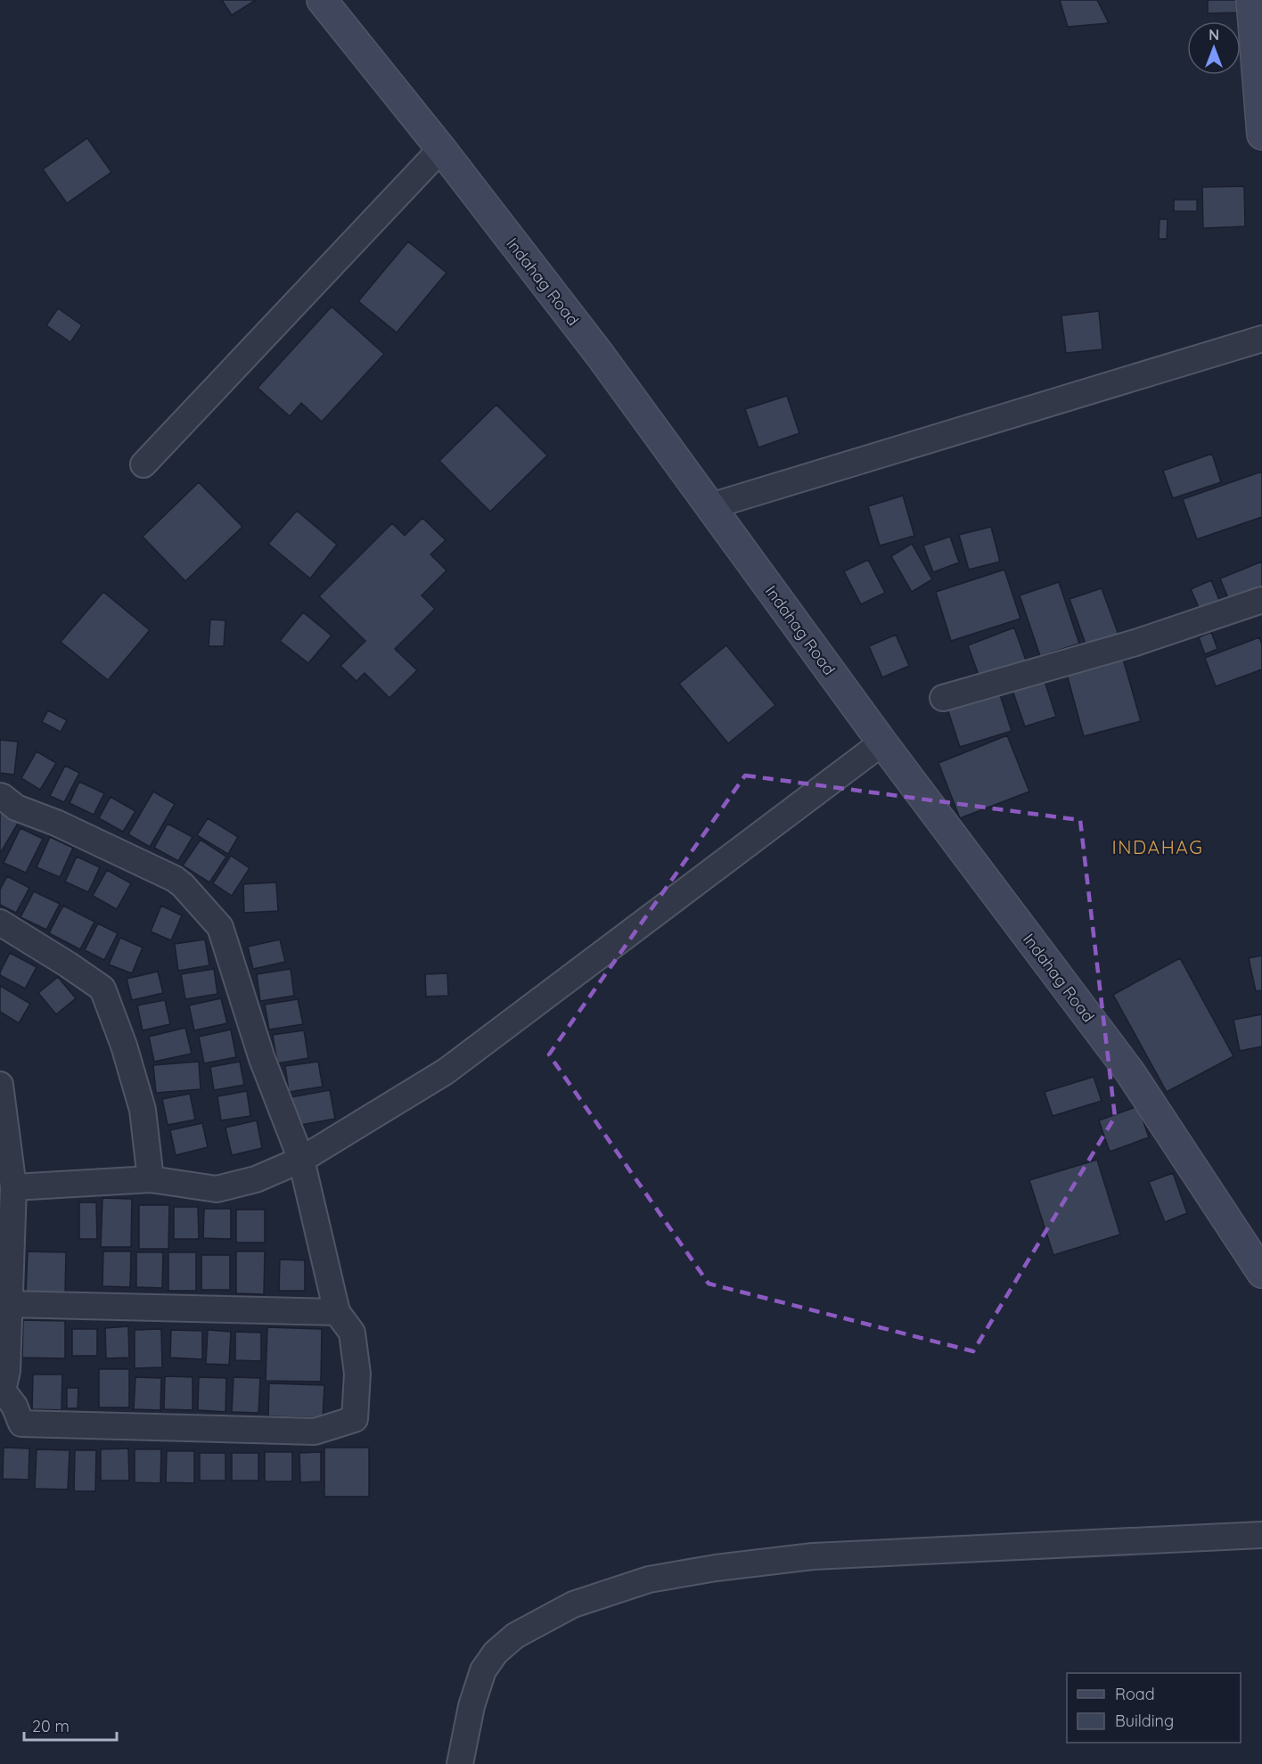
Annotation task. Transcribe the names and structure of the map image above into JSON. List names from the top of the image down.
{
  "streets": {
    "main road": ["Indahag Road"]
  },
  "districts": ["INDAHAG"],
  "legend": ["Road", "Building"],
  "scale_bar": "20 m",
  "north": "top"
}
